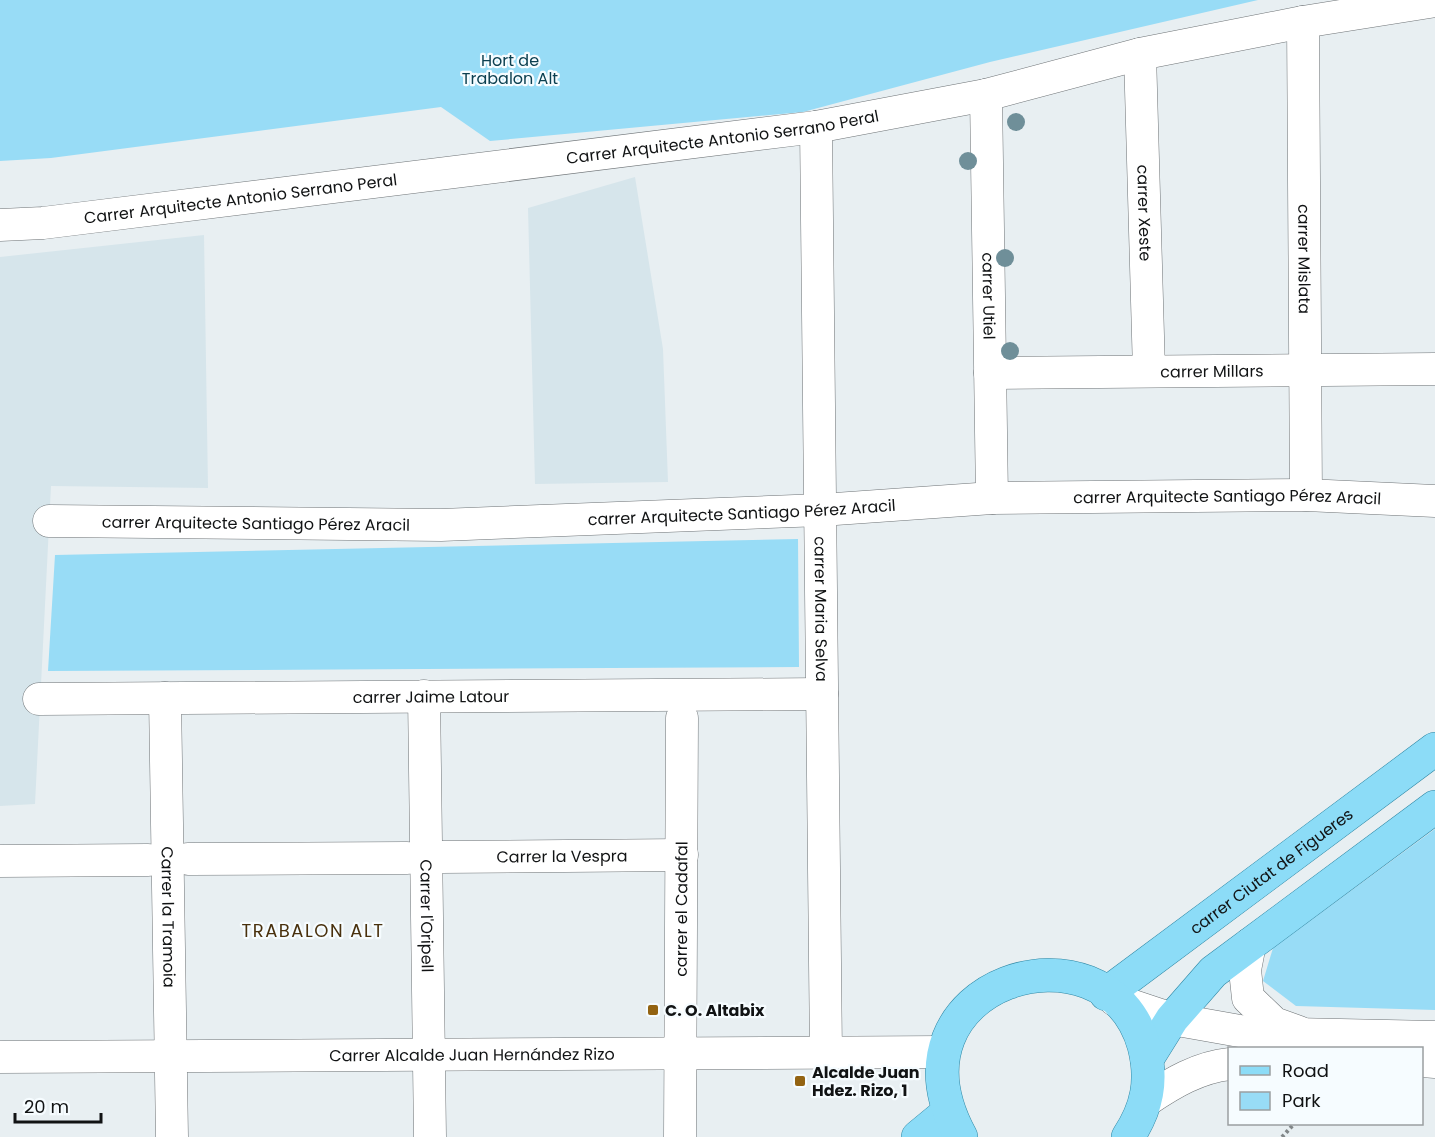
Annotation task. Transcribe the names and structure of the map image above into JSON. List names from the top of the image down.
{
  "streets": {
    "main road": ["carrer Ciutat de Figueres"],
    "street": [
      "Carrer Arquitecte Antonio Serrano Peral",
      "carrer Xeste",
      "carrer Mislata",
      "carrer Utiel",
      "carrer Millars",
      "carrer Arquitecte Santiago Pérez Aracil",
      "carrer Maria Selva",
      "carrer Jaime Latour",
      "Carrer la Vespra",
      "carrer el Cadafal",
      "Carrer l'Oripell",
      "Carrer la Tramoia",
      "Carrer Alcalde Juan Hernández Rizo"
    ]
  },
  "crossings": [
    ["Carrer Arquitecte Antonio Serrano Peral", "carrer Xeste"],
    ["Carrer Arquitecte Antonio Serrano Peral", "carrer Mislata"],
    ["Carrer Arquitecte Antonio Serrano Peral", "carrer Utiel"],
    ["Carrer Arquitecte Antonio Serrano Peral", "carrer Maria Selva"],
    ["carrer Xeste", "carrer Millars"],
    ["carrer Mislata", "carrer Millars"],
    ["carrer Mislata", "carrer Arquitecte Santiago Pérez Aracil"],
    ["carrer Utiel", "carrer Millars"],
    ["carrer Utiel", "carrer Arquitecte Santiago Pérez Aracil"],
    ["carrer Arquitecte Santiago Pérez Aracil", "carrer Maria Selva"],
    ["carrer Maria Selva", "carrer Jaime Latour"],
    ["carrer Maria Selva", "Carrer Alcalde Juan Hernández Rizo"],
    ["carrer Jaime Latour", "Carrer l'Oripell"],
    ["carrer Jaime Latour", "Carrer la Tramoia"],
    ["Carrer la Vespra", "carrer el Cadafal"],
    ["carrer el Cadafal", "Carrer Alcalde Juan Hernández Rizo"],
    ["Carrer l'Oripell", "Carrer Alcalde Juan Hernández Rizo"],
    ["Carrer la Tramoia", "Carrer Alcalde Juan Hernández Rizo"]
  ],
  "districts": ["TRABALON ALT"],
  "parks": ["Hort de Trabalon Alt"],
  "places": {
    "transit": ["C. O. Altabix", "Alcalde Juan Hdez. Rizo, 1"]
  },
  "legend": ["Road", "Park"],
  "scale_bar": "20 m"
}
